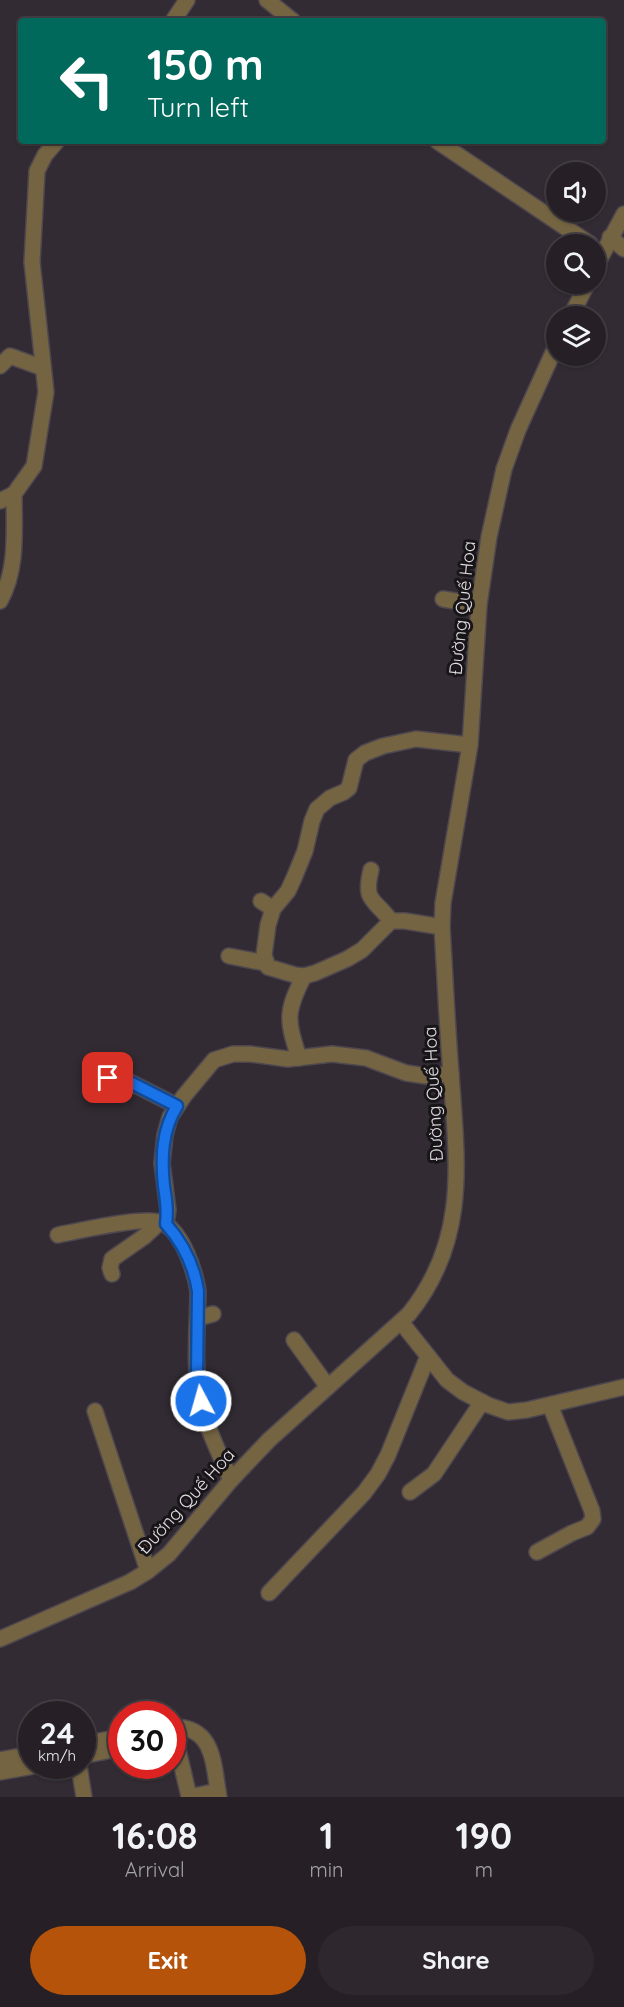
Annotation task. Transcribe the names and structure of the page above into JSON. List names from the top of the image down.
{
  "streets": {
    "street": ["Đường Quế Hoa"]
  },
  "page": {
    "turn": ["150 m", "Turn left"],
    "speed": "24 km/h",
    "limit": "30",
    "eta": [
      "16:08",
      "Arrival",
      "1",
      "min",
      "190",
      "m"
    ],
    "buttons": ["Exit", "Share"]
  }
}
